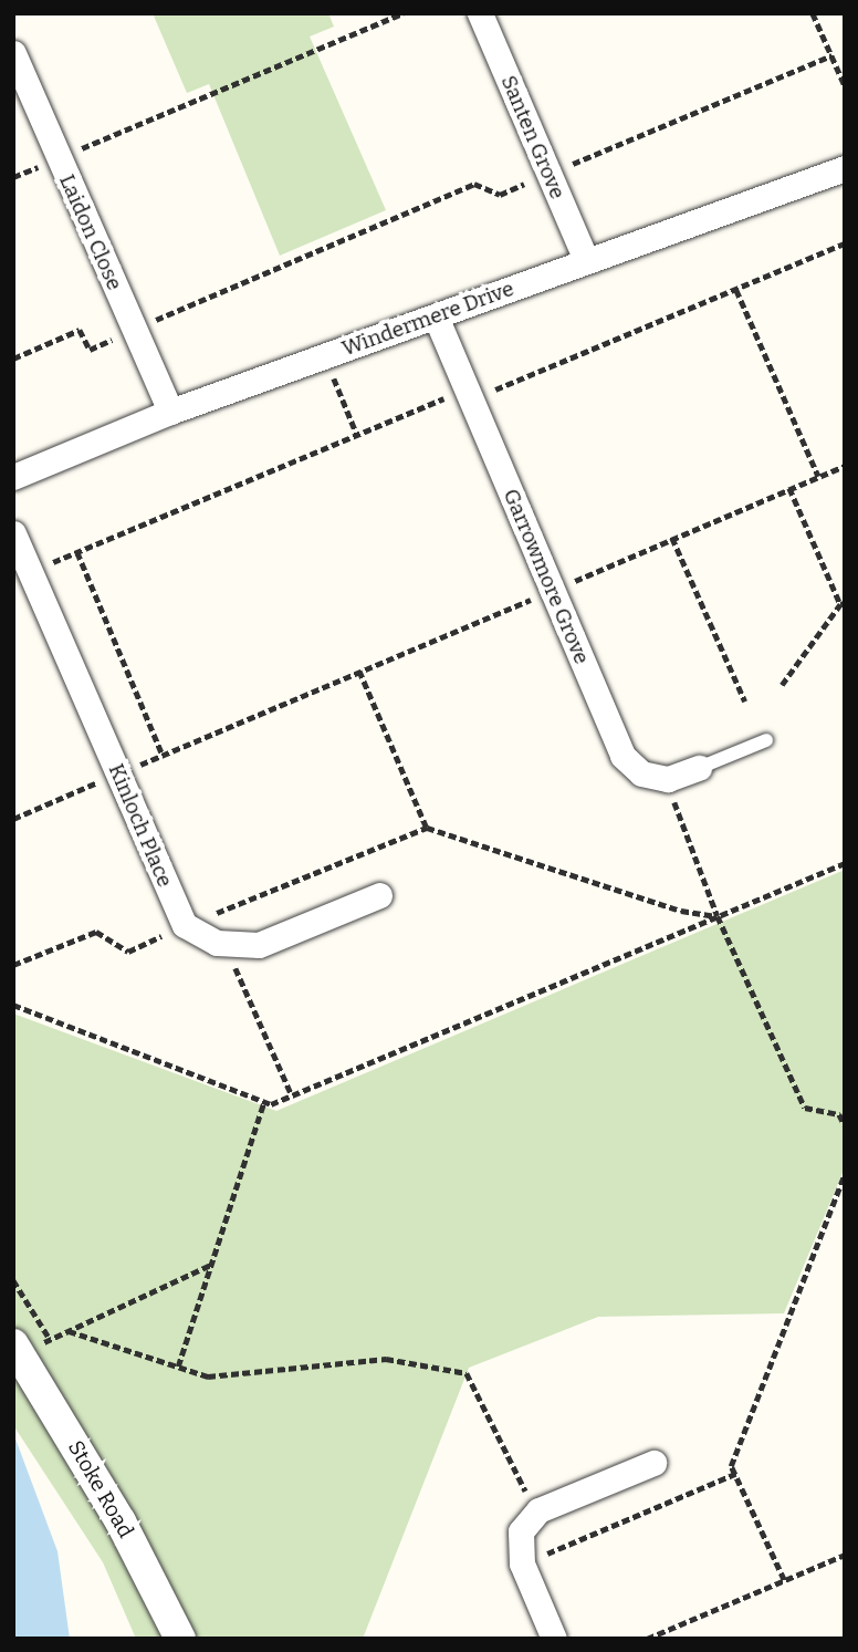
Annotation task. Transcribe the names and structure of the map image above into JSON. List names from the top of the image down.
{
  "streets": {
    "street": [
      "Santen Grove",
      "Laidon Close",
      "Windermere Drive",
      "Garrowmore Grove",
      "Kinloch Place",
      "Stoke Road"
    ]
  },
  "crossings": [
    ["Santen Grove", "Windermere Drive"],
    ["Laidon Close", "Windermere Drive"],
    ["Windermere Drive", "Garrowmore Grove"]
  ]
}
